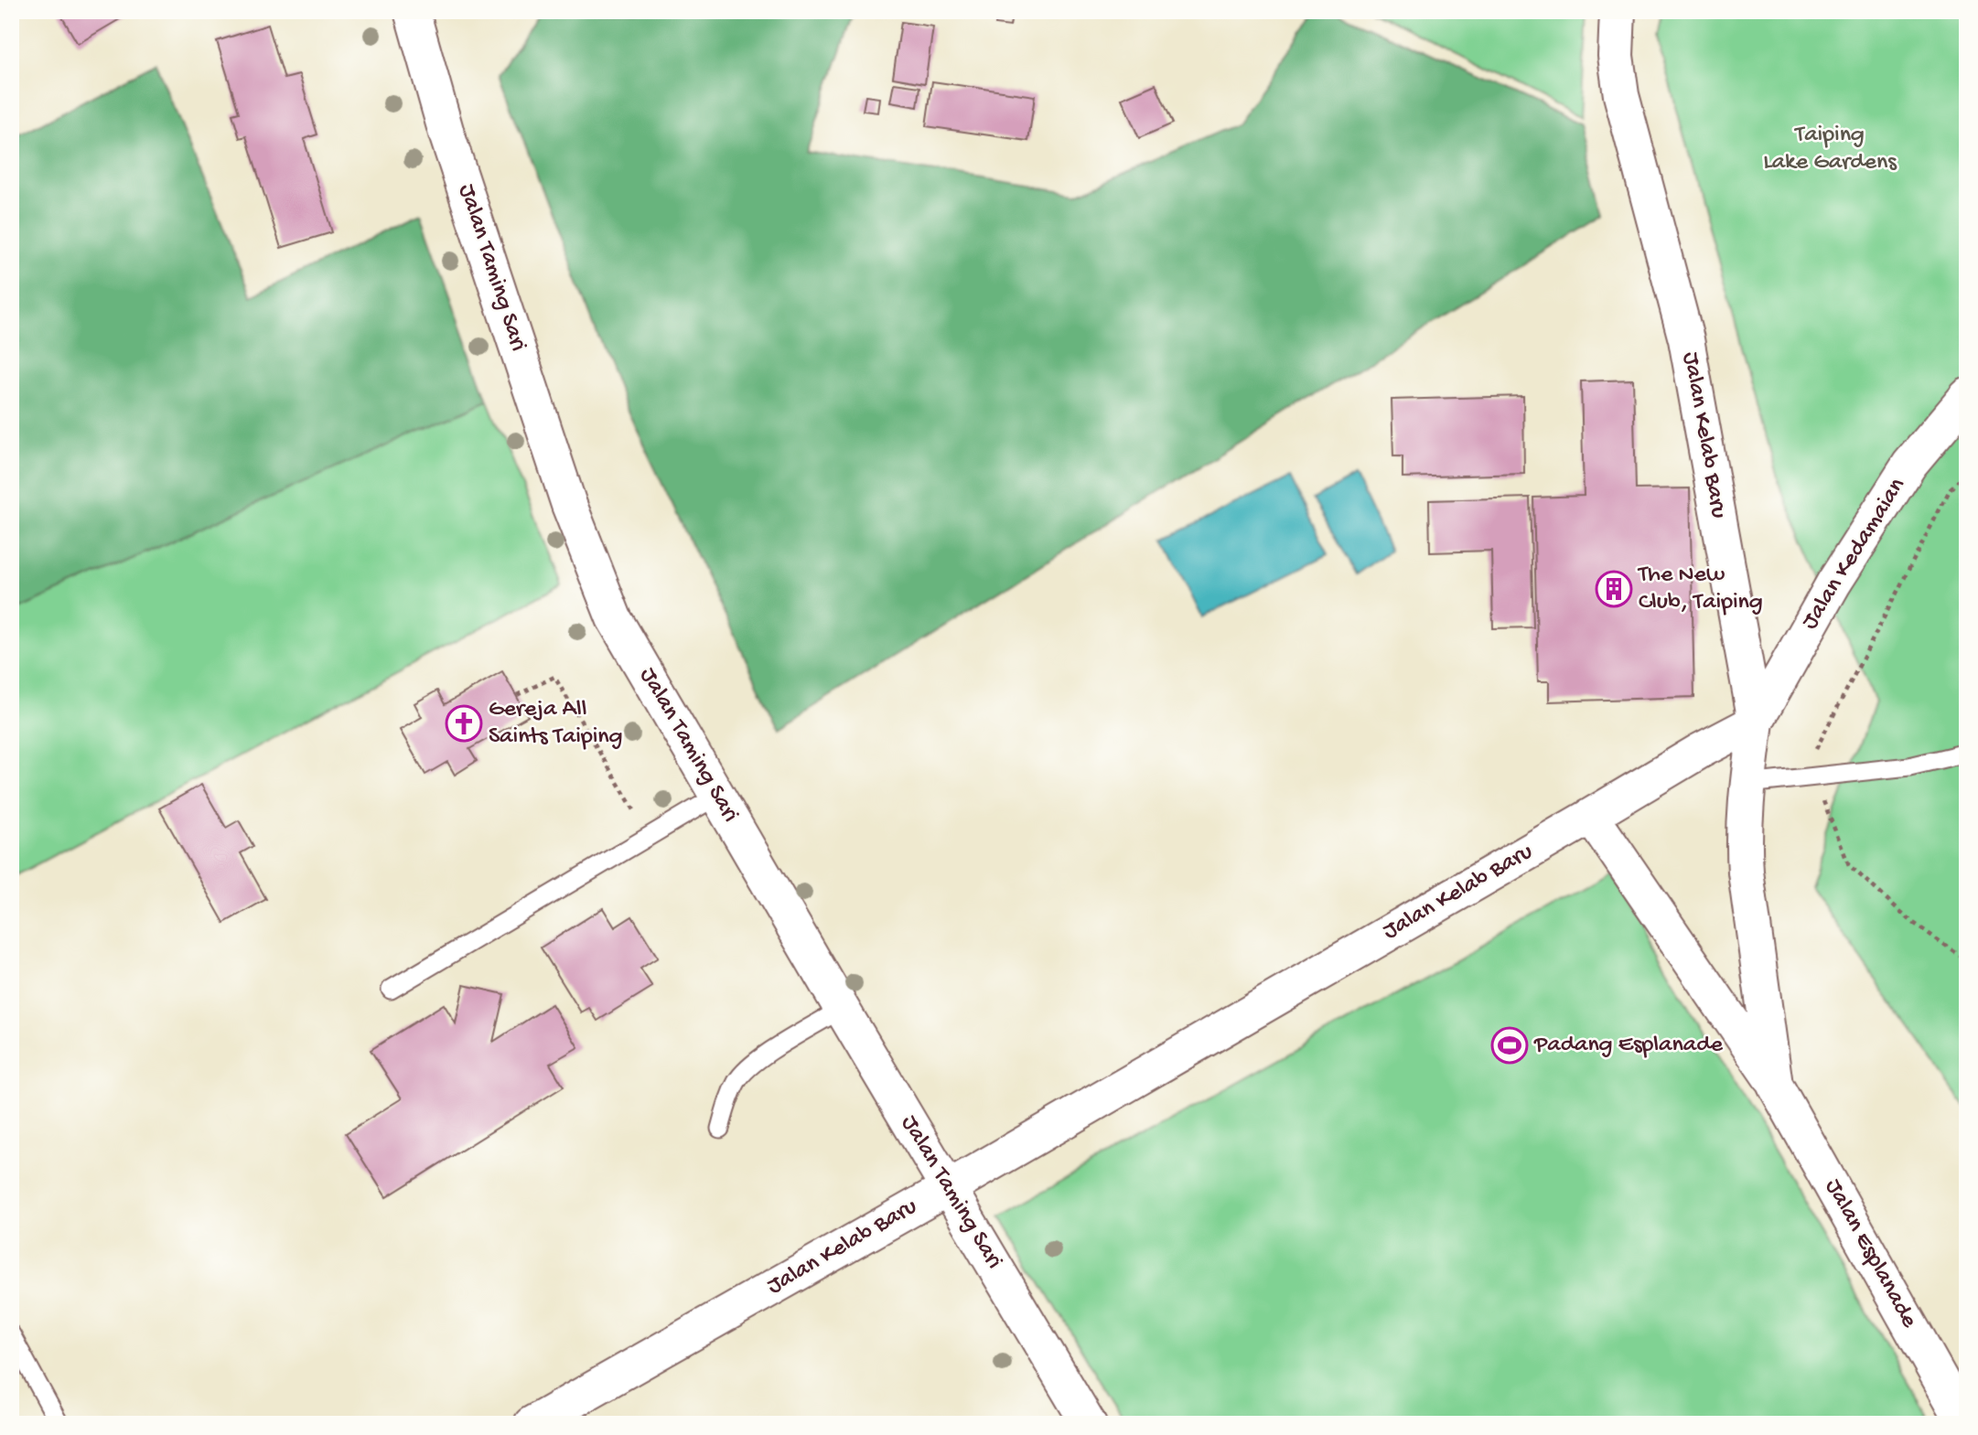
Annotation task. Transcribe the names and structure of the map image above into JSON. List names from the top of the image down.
{
  "streets": {
    "street": [
      "Jalan Taming Sari",
      "Jalan Kelab Baru",
      "Jalan Kedamaian",
      "Jalan Esplanade"
    ]
  },
  "crossings": [
    ["Jalan Taming Sari", "Jalan Kelab Baru"],
    ["Jalan Kelab Baru", "Jalan Kedamaian"],
    ["Jalan Kelab Baru", "Jalan Esplanade"],
    ["Jalan Kedamaian", "Jalan Esplanade"]
  ],
  "parks": ["Taiping Lake Gardens"],
  "places": {
    "building": ["The New Club, Taiping"],
    "church": ["Gereja All Saints Taiping"],
    "sports": ["Padang Esplanade"]
  }
}
